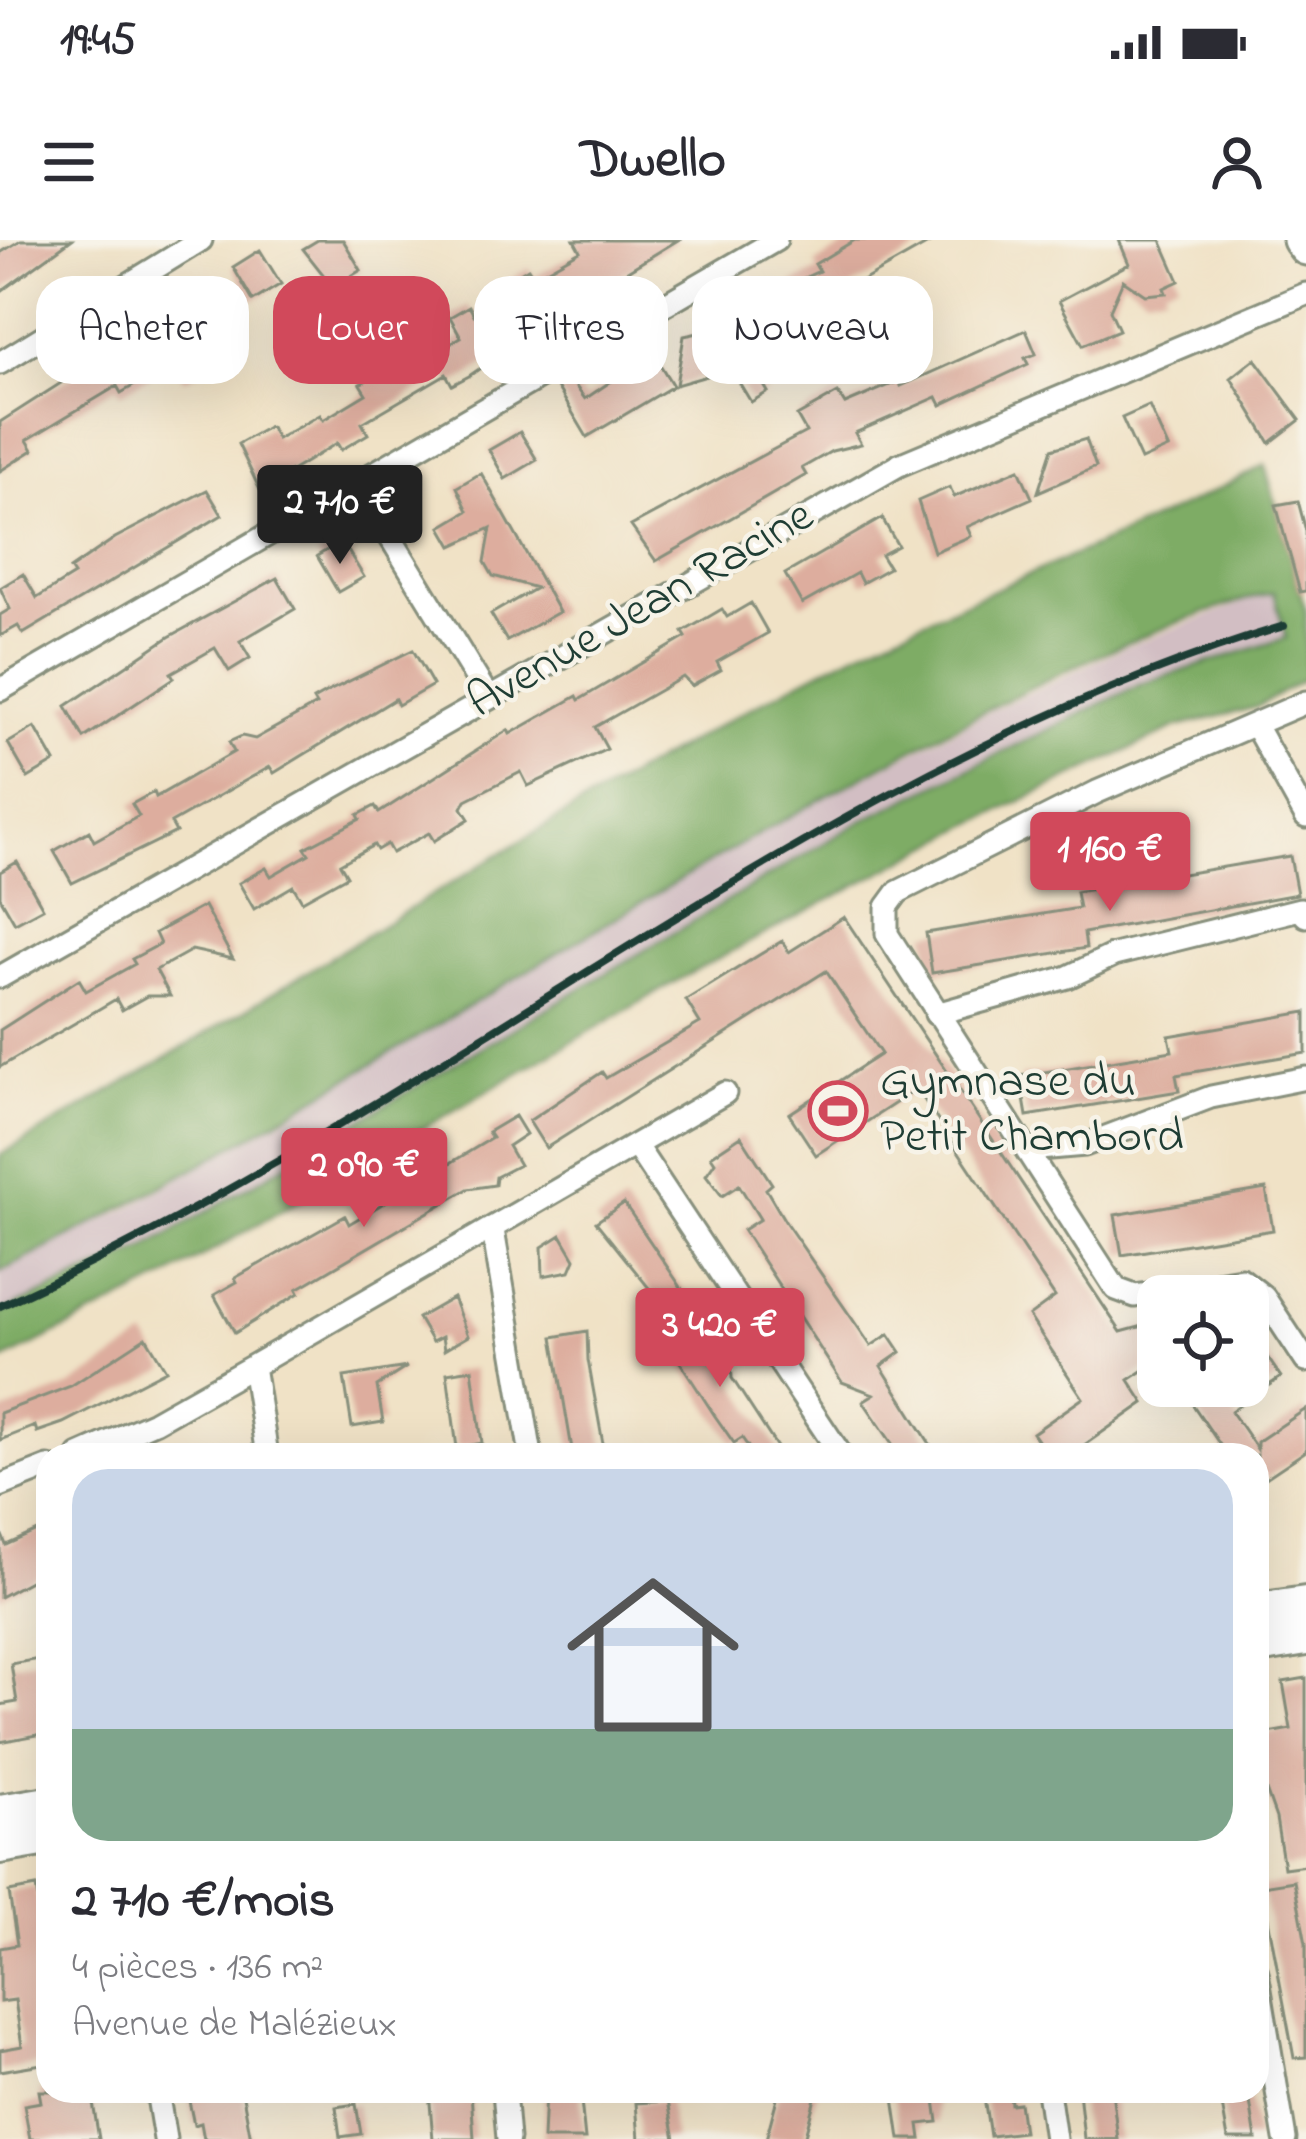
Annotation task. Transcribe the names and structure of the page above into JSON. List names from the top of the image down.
{
  "streets": {
    "street": ["Avenue Jean Racine"]
  },
  "places": {
    "sports": ["Gymnase du Petit Chambord"]
  },
  "page": {
    "status": "19:45",
    "header": "Dwello",
    "chip": [
      "Acheter",
      "Louer",
      "Filtres",
      "Nouveau"
    ],
    "price": [
      "2 710 €",
      "1 160 €",
      "2 090 €",
      "3 420 €"
    ],
    "list": [
      {
        "name": "2 710 €/mois",
        "note": "4 pièces · 136 m² · Avenue de Malézieux"
      }
    ]
  }
}
